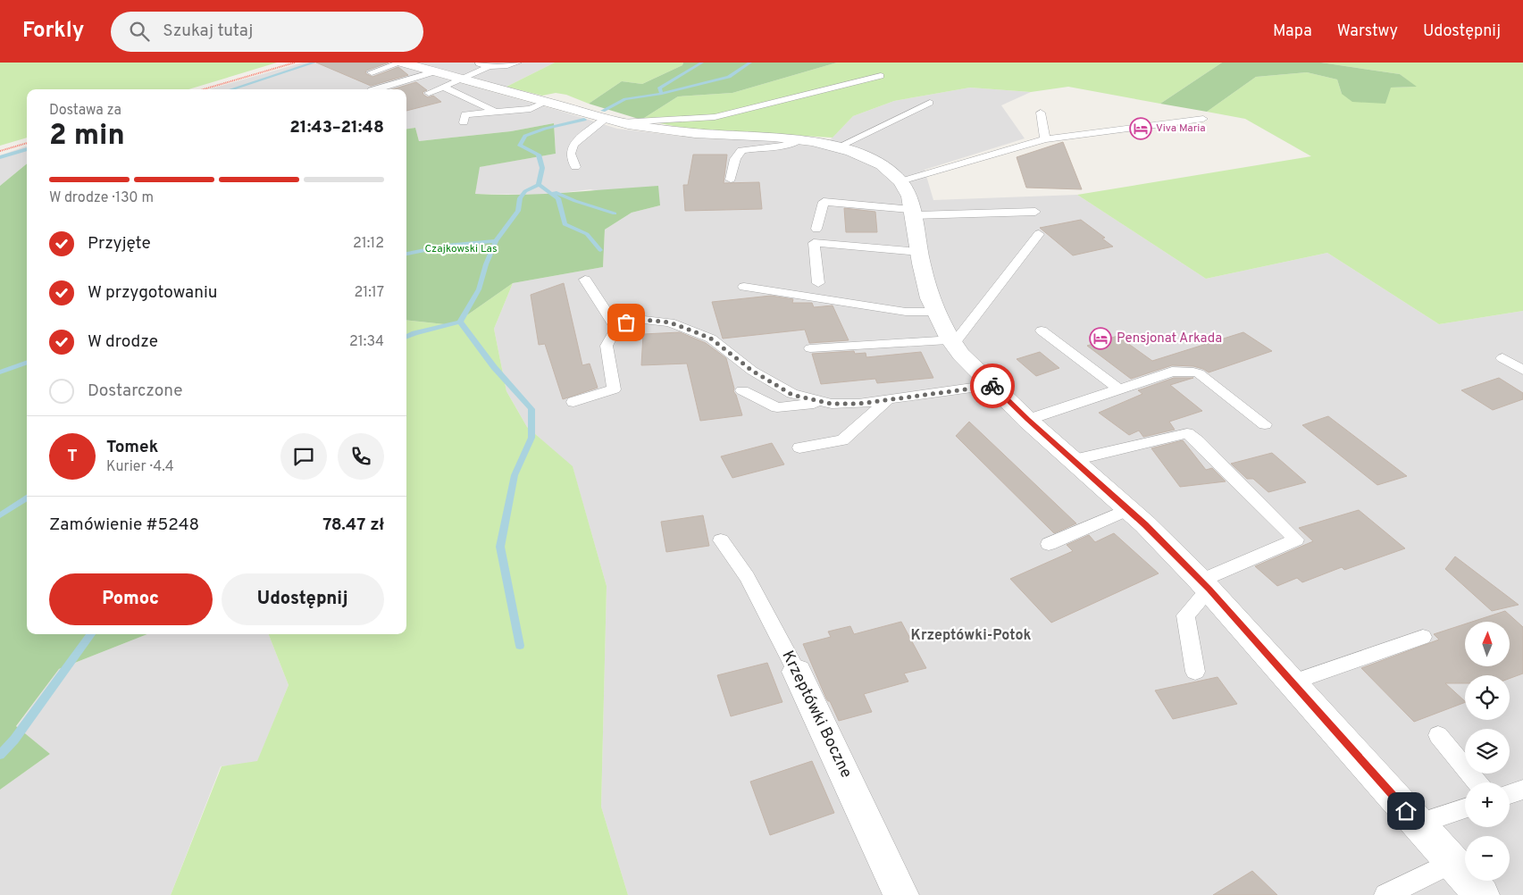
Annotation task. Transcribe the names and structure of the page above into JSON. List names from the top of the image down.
{
  "streets": {
    "street": ["Krzeptówki Boczne"]
  },
  "districts": ["Krzeptówki-Potok"],
  "parks": ["Czajkowski Las"],
  "places": {
    "hotel": ["Viva Maria", "Pensjonat Arkada"]
  },
  "north": "top",
  "page": {
    "header": "Forkly",
    "search": "Szukaj tutaj",
    "nav": ["Mapa", "Warstwy", "Udostępnij"],
    "heading": ["2 min", "Dostawa za", "21:43–21:48"],
    "panel": [
      "Tomek",
      "Kurier · 4.4",
      "Zamówienie #5248",
      "78.47 zł"
    ],
    "bar": "W drodze · 130 m",
    "list": [
      ["Przyjęte", "21:12"],
      ["W przygotowaniu", "21:17"],
      ["W drodze", "21:34"],
      "Dostarczone"
    ],
    "round": "T",
    "buttons": ["Pomoc", "Udostępnij"],
    "map_buttons": ["+", "−"]
  }
}
